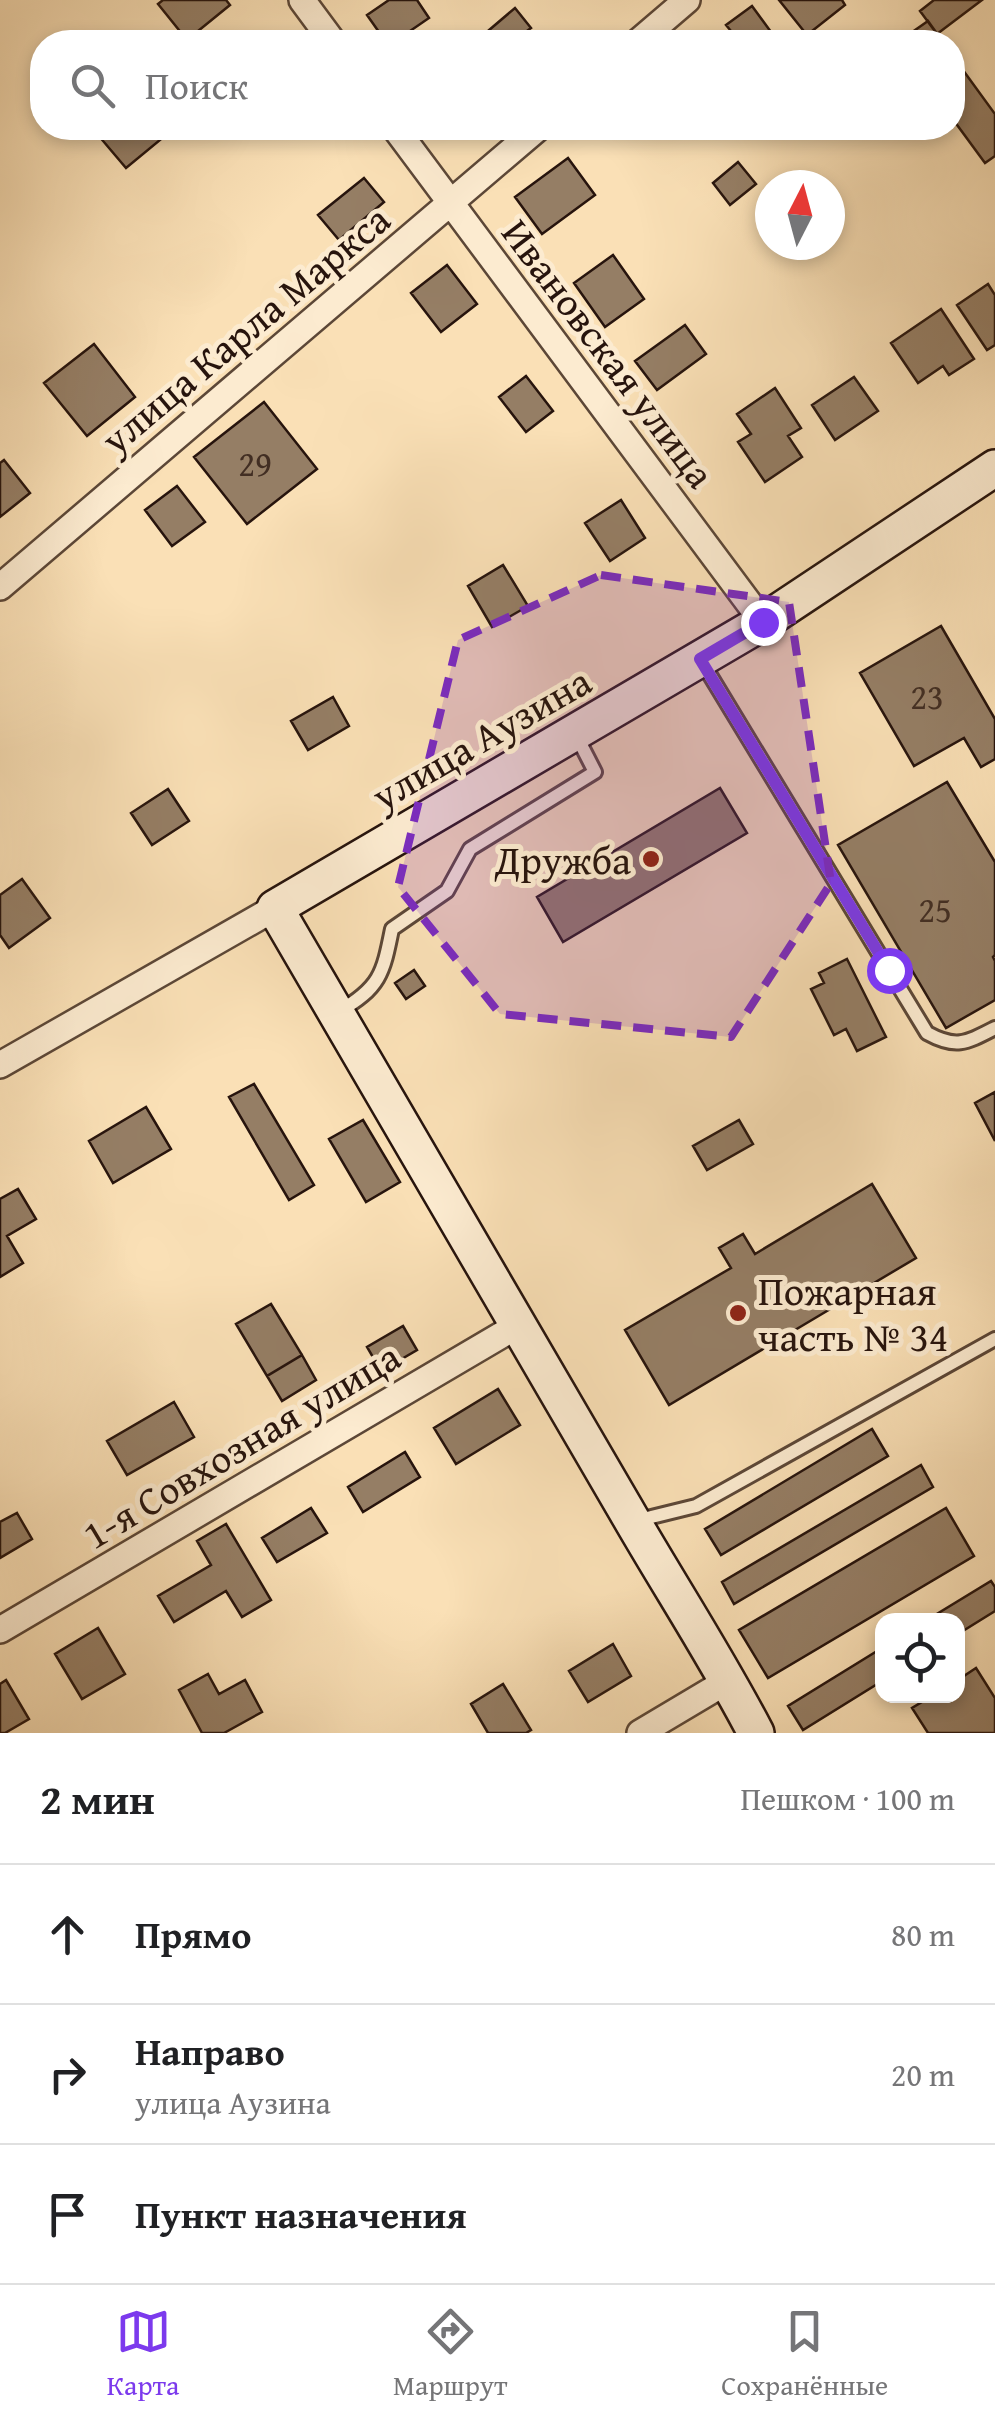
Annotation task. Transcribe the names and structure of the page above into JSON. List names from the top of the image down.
{
  "streets": {
    "main road": ["улица Аузина"],
    "street": ["улица Карла Маркса", "Ивановская улица", "1-я Совхозная улица"]
  },
  "crossings": [
    ["улица Карла Маркса", "Ивановская улица"],
    ["Ивановская улица", "улица Аузина"]
  ],
  "places": ["Дружба", "Пожарная часть № 34"],
  "house_numbers": ["29", "23", "25"],
  "north": "top",
  "page": {
    "search": "Поиск",
    "heading": ["2 мин", "Пешком · 100 m"],
    "list": [
      ["Прямо", "80 m"],
      ["Направо", "улица Аузина", "20 m"],
      "Пункт назначения"
    ],
    "nav": ["Карта", "Маршрут", "Сохранённые"]
  }
}
